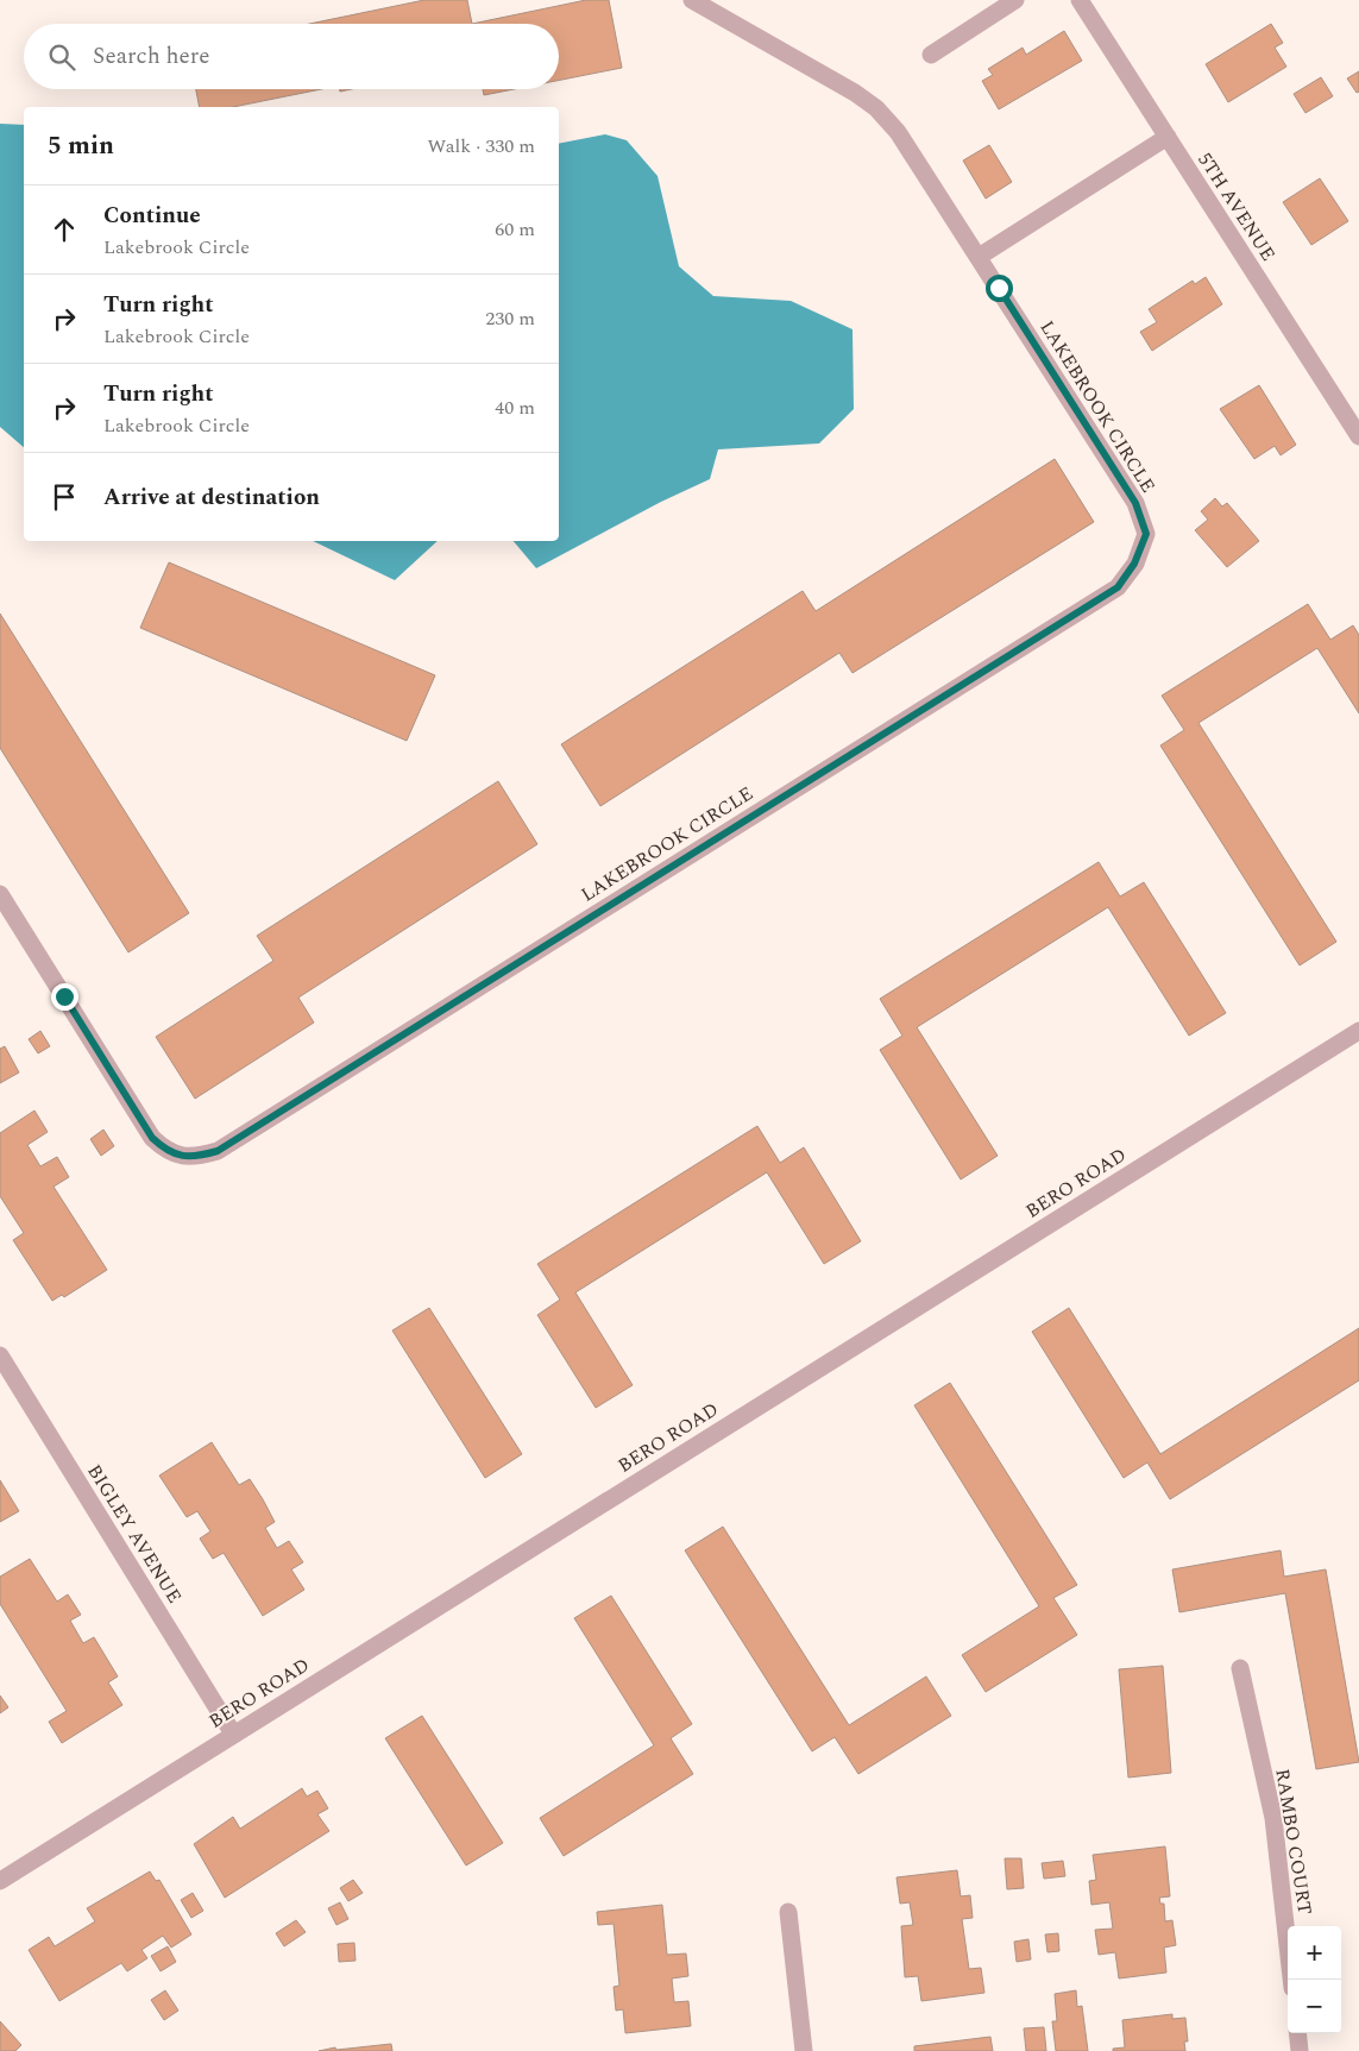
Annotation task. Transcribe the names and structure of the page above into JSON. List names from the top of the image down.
{
  "streets": {
    "street": [
      "5TH AVENUE",
      "LAKEBROOK CIRCLE",
      "BERO ROAD",
      "BIGLEY AVENUE",
      "RAMBO COURT"
    ]
  },
  "crossings": [
    ["BERO ROAD", "BIGLEY AVENUE"]
  ],
  "page": {
    "search": "Search here",
    "heading": ["5 min", "Walk · 330 m"],
    "list": [
      ["Continue", "Lakebrook Circle", "60 m"],
      ["Turn right", "Lakebrook Circle", "230 m"],
      ["Turn right", "Lakebrook Circle", "40 m"],
      "Arrive at destination"
    ],
    "map_buttons": ["+", "−"]
  }
}
